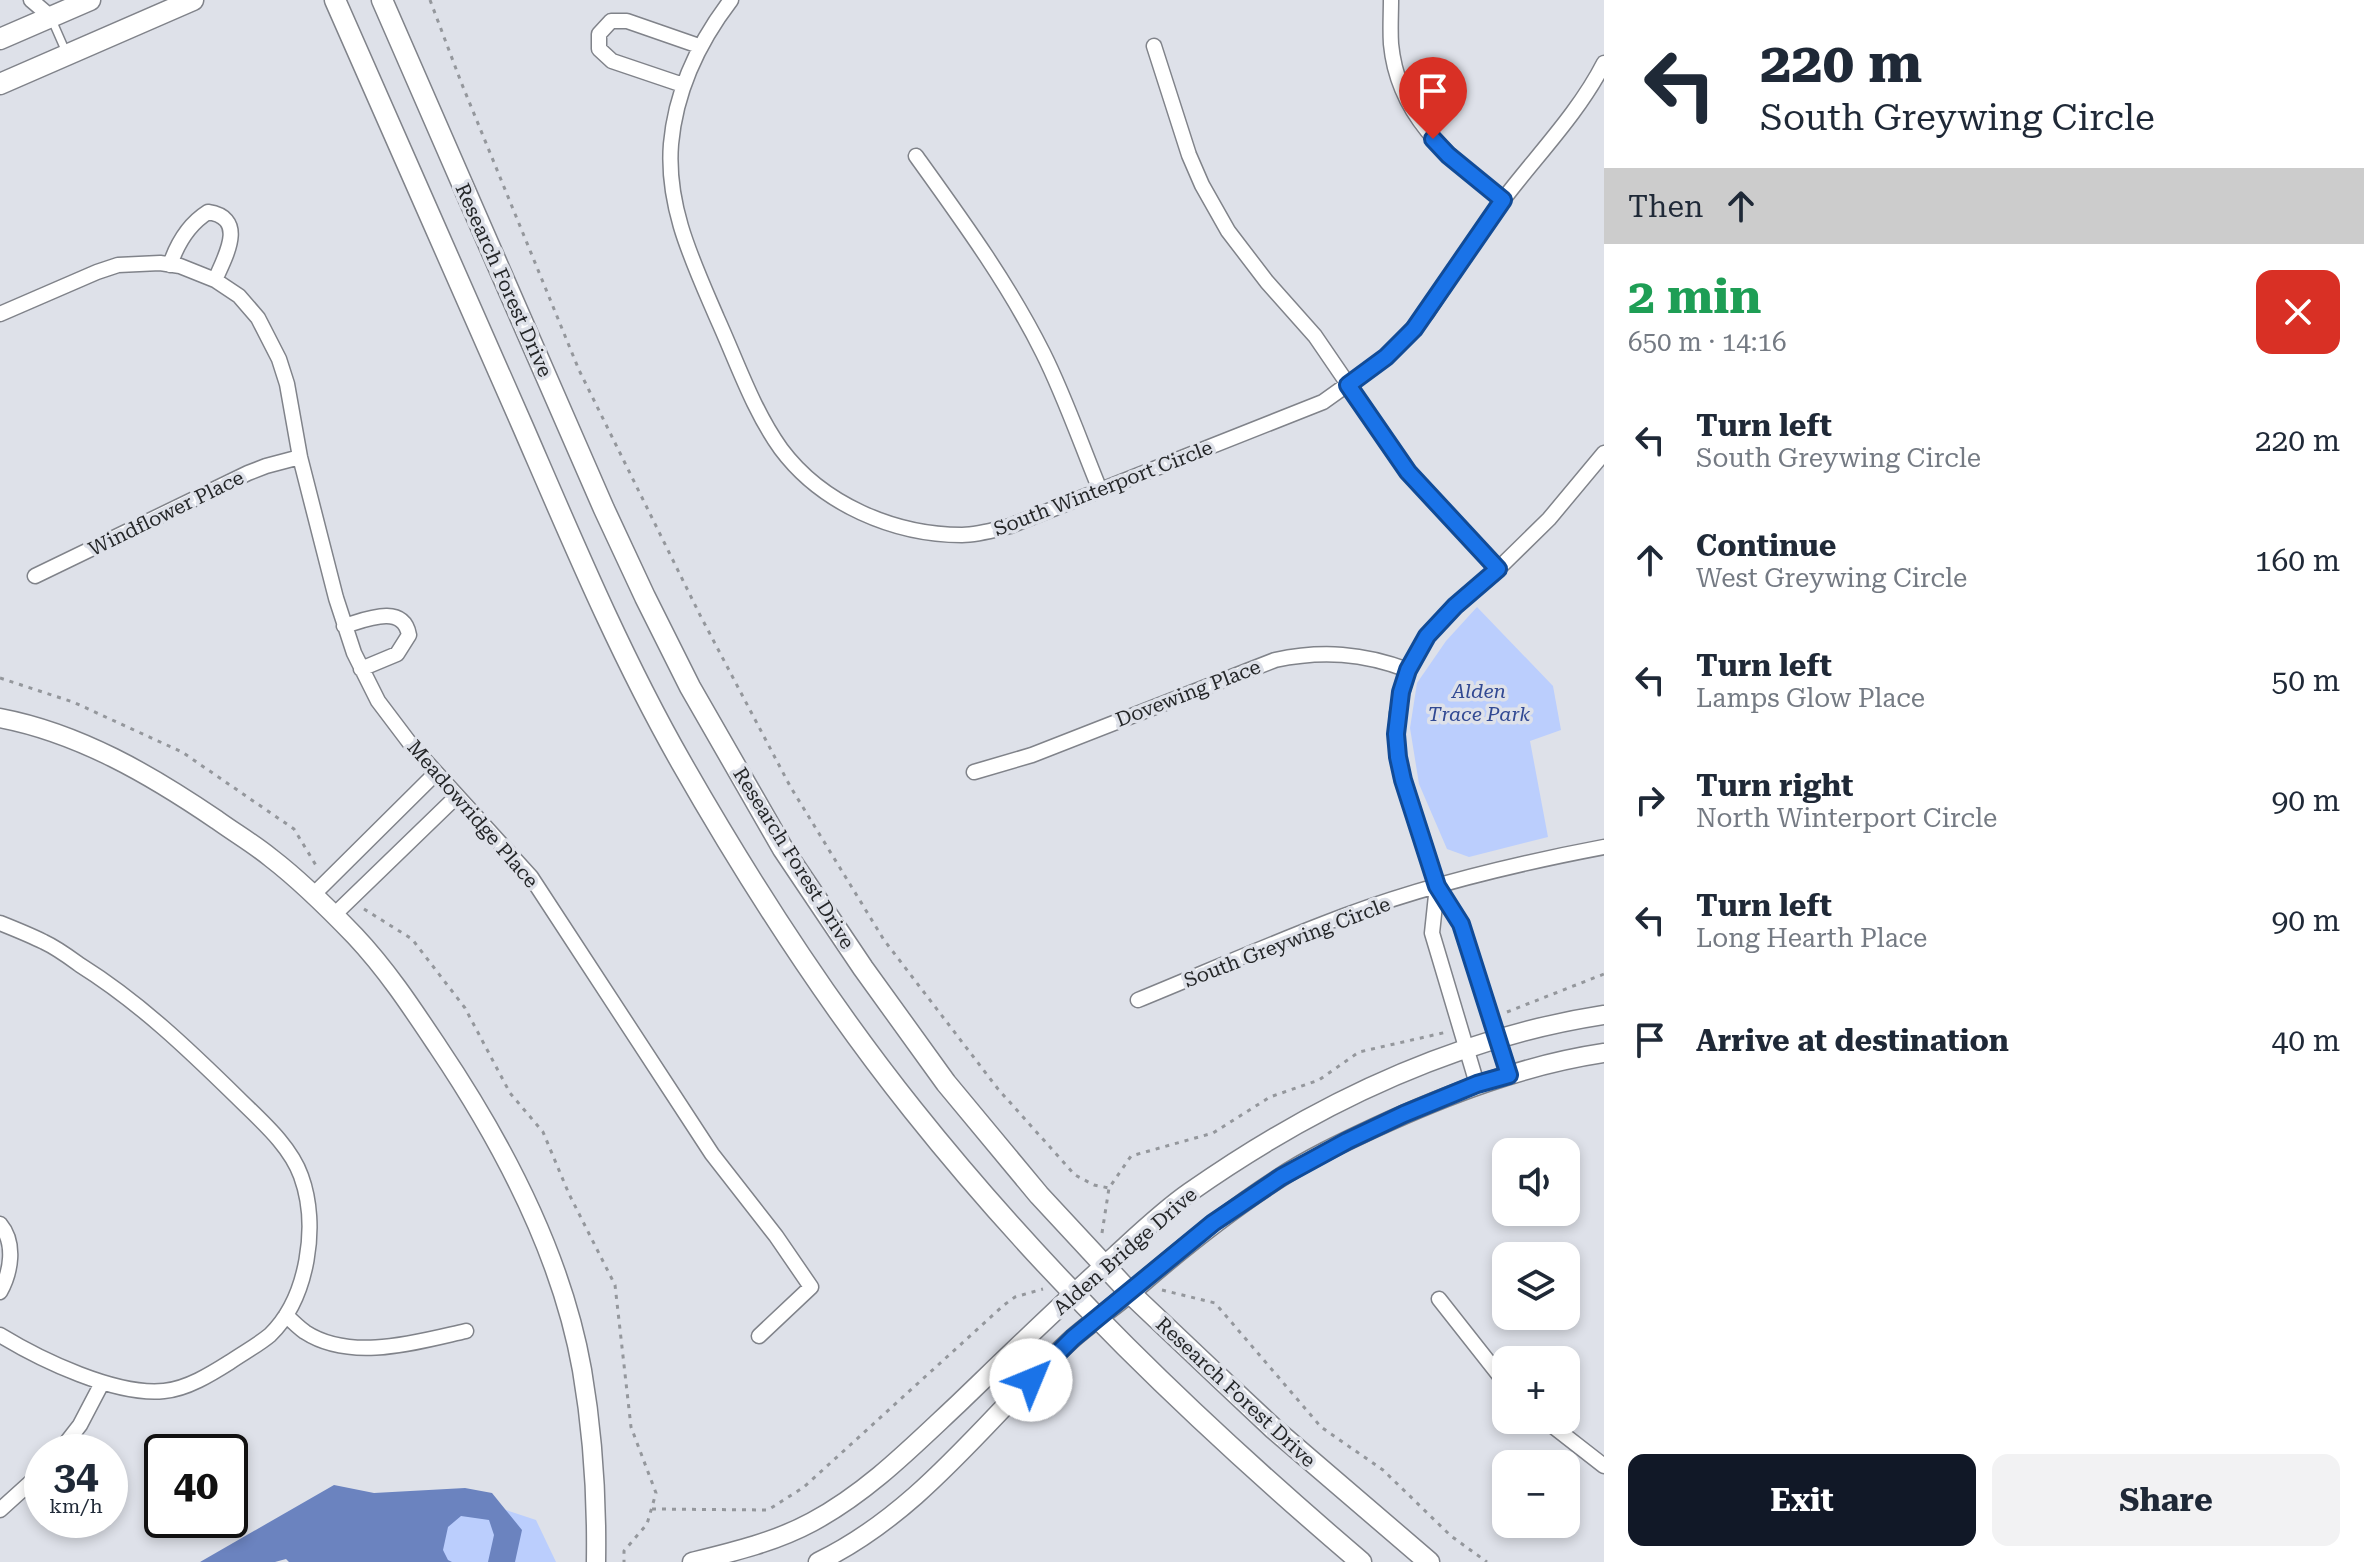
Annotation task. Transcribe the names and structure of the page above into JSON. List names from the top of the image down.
{
  "streets": {
    "main road": ["Research Forest Drive"],
    "street": [
      "South Winterport Circle",
      "Windflower Place",
      "Dovewing Place",
      "Meadowridge Place",
      "South Greywing Circle",
      "Alden Bridge Drive"
    ]
  },
  "crossings": [
    ["Research Forest Drive", "Alden Bridge Drive"],
    ["Windflower Place", "Meadowridge Place"]
  ],
  "parks": ["Alden Trace Park"],
  "page": {
    "turn": ["220 m", "South Greywing Circle"],
    "then": "Then",
    "heading": ["2 min", "650 m · 14:16"],
    "list": [
      {
        "name": "Turn left",
        "note": "South Greywing Circle",
        "value": "220 m"
      },
      {
        "name": "Continue",
        "note": "West Greywing Circle",
        "value": "160 m"
      },
      {
        "name": "Turn left",
        "note": "Lamps Glow Place",
        "value": "50 m"
      },
      {
        "name": "Turn right",
        "note": "North Winterport Circle",
        "value": "90 m"
      },
      {
        "name": "Turn left",
        "note": "Long Hearth Place",
        "value": "90 m"
      },
      {
        "name": "Arrive at destination",
        "value": "40 m"
      }
    ],
    "map_buttons": ["+", "−"],
    "speed": "34 km/h",
    "limit": "40",
    "buttons": ["Exit", "Share"]
  }
}
